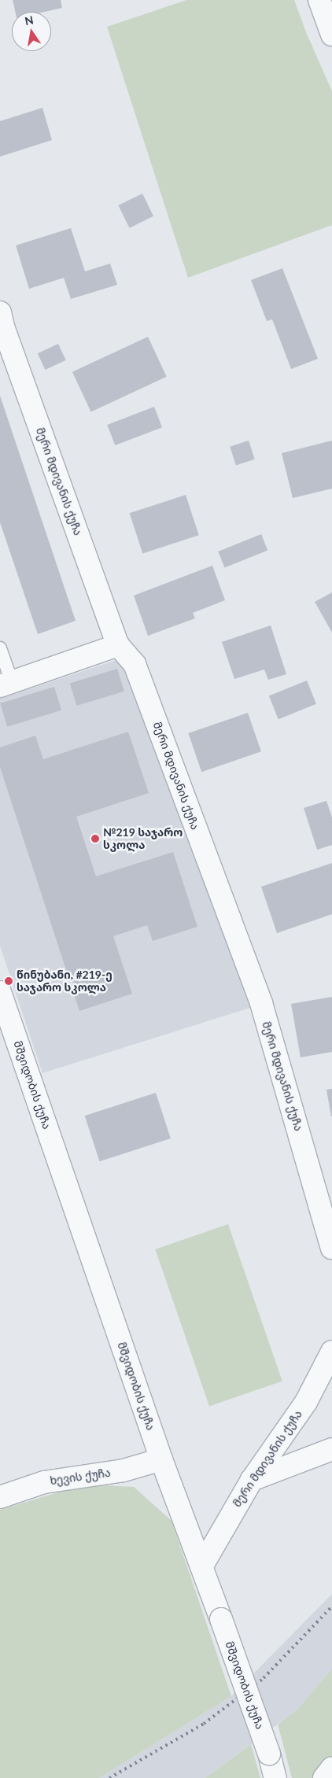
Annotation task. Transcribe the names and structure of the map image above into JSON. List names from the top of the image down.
{
  "streets": {
    "street": ["მერი მდივანის ქუჩა", "მშვიდობის ქუჩა", "ხევის ქუჩა"]
  },
  "crossings": [
    ["მერი მდივანის ქუჩა", "მშვიდობის ქუჩა"],
    ["მშვიდობის ქუჩა", "ხევის ქუჩა"]
  ],
  "places": ["№219 საჯარო სკოლა", "წინუბანი, #219-ე საჯარო სკოლა"],
  "north": "top"
}
